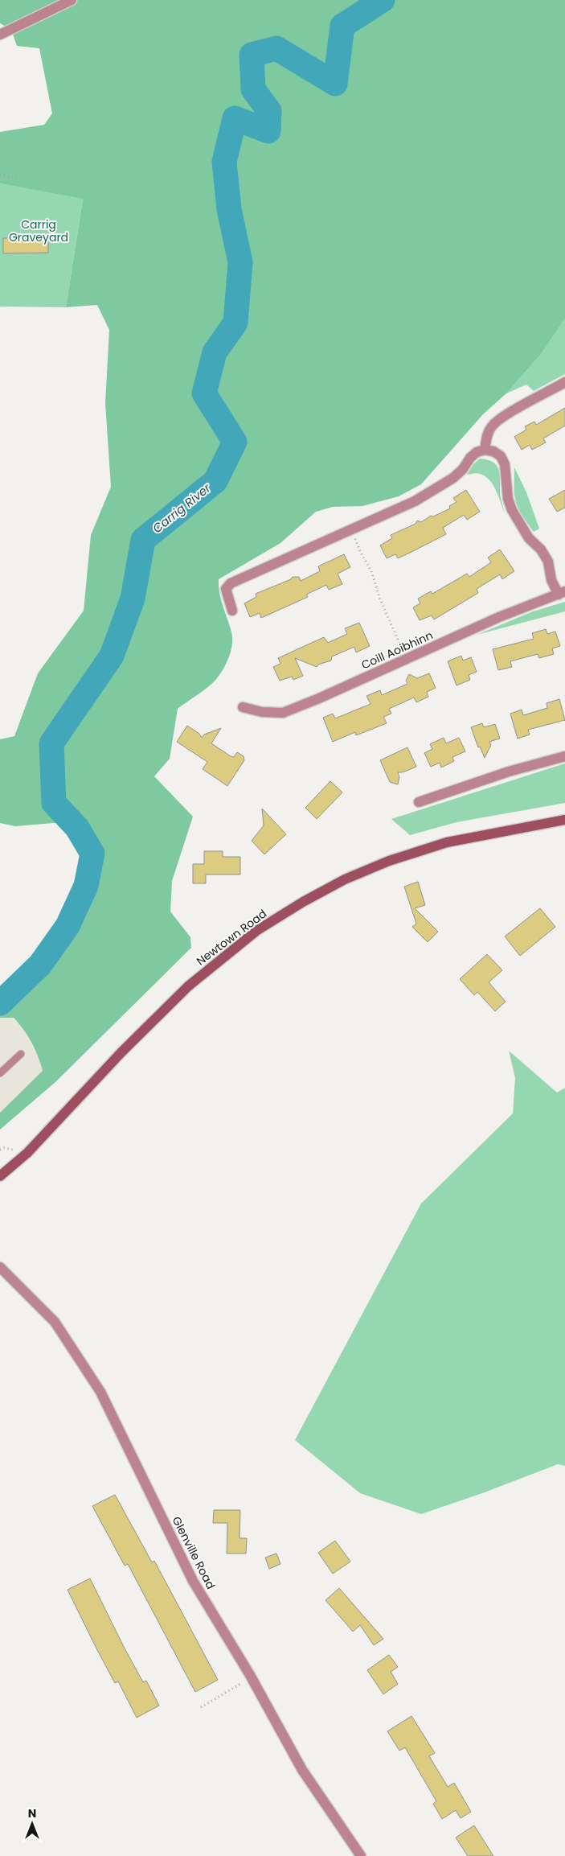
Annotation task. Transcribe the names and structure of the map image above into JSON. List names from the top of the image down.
{
  "streets": {
    "main road": ["Newtown Road"],
    "street": ["Coill Aoibhinn", "Glenville Road"]
  },
  "water": ["Carrig River"],
  "parks": ["Carrig Graveyard"],
  "north": "top"
}
